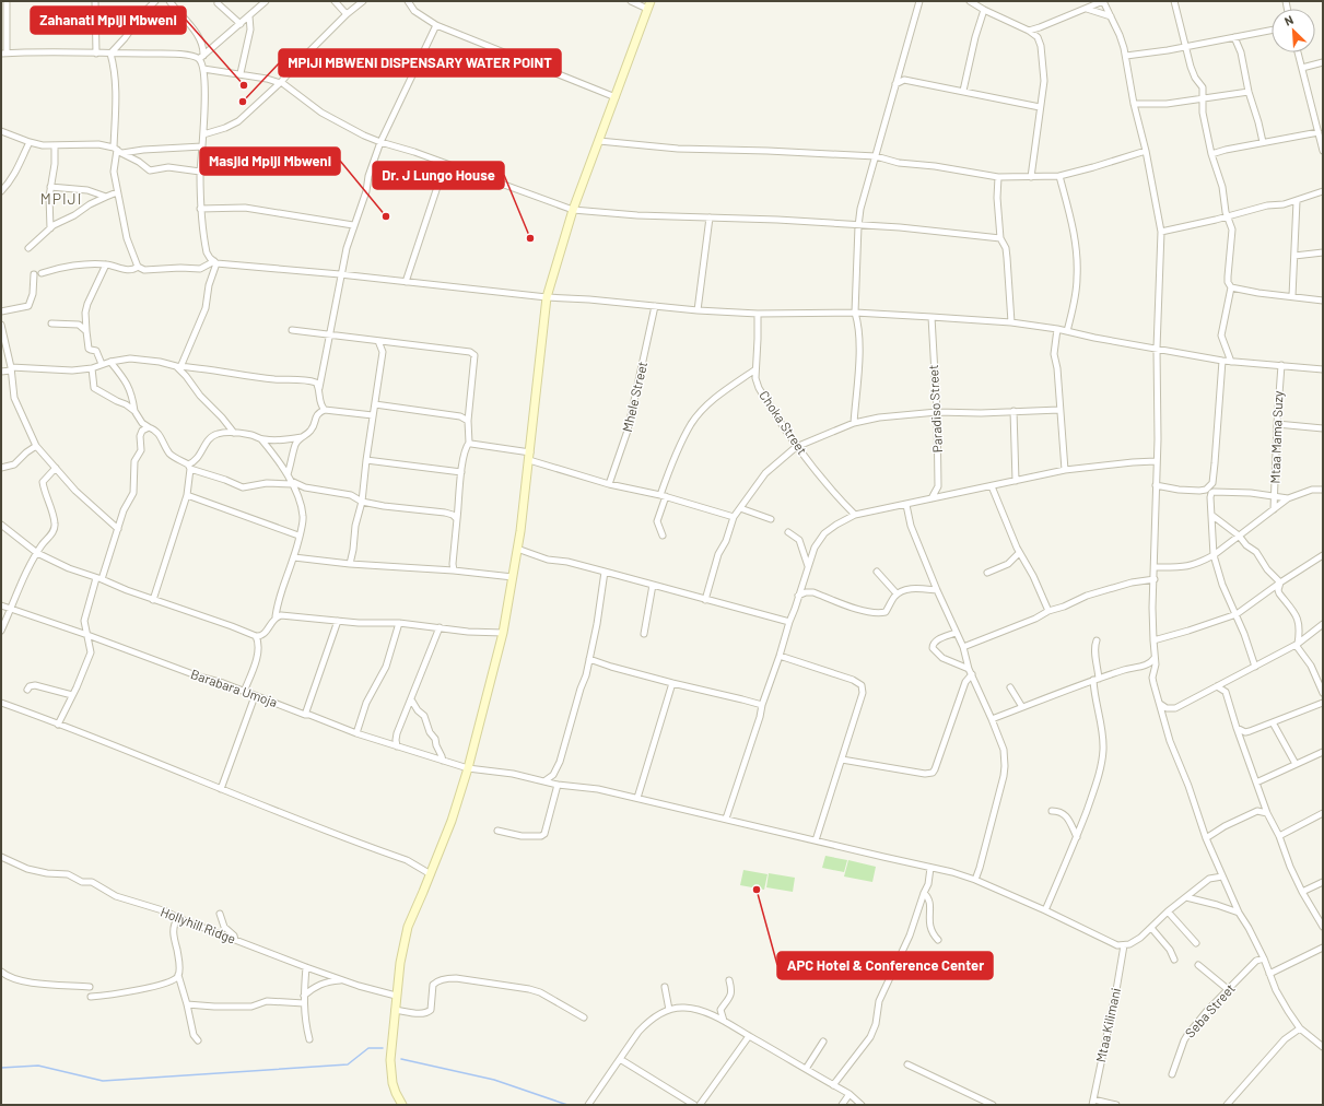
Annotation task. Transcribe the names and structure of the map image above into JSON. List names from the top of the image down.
{
  "streets": {
    "street": [
      "Mhele Street",
      "Paradiso Street",
      "Choka Street",
      "Mtaa Mama Suzy",
      "Barabara Umoja",
      "Hollyhill Ridge",
      "Seba Street",
      "Mtaa Kilimani"
    ]
  },
  "crossings": [
    ["Barabara Umoja", "Mtaa Kilimani"]
  ],
  "districts": ["MPIJI"],
  "places": [
    "Zahanati Mpiji Mbweni",
    "MPIJI MBWENI DISPENSARY WATER POINT",
    "Masjid Mpiji Mbweni",
    "Dr. J Lungo House",
    "APC Hotel & Conference Center"
  ],
  "north": "top left"
}
